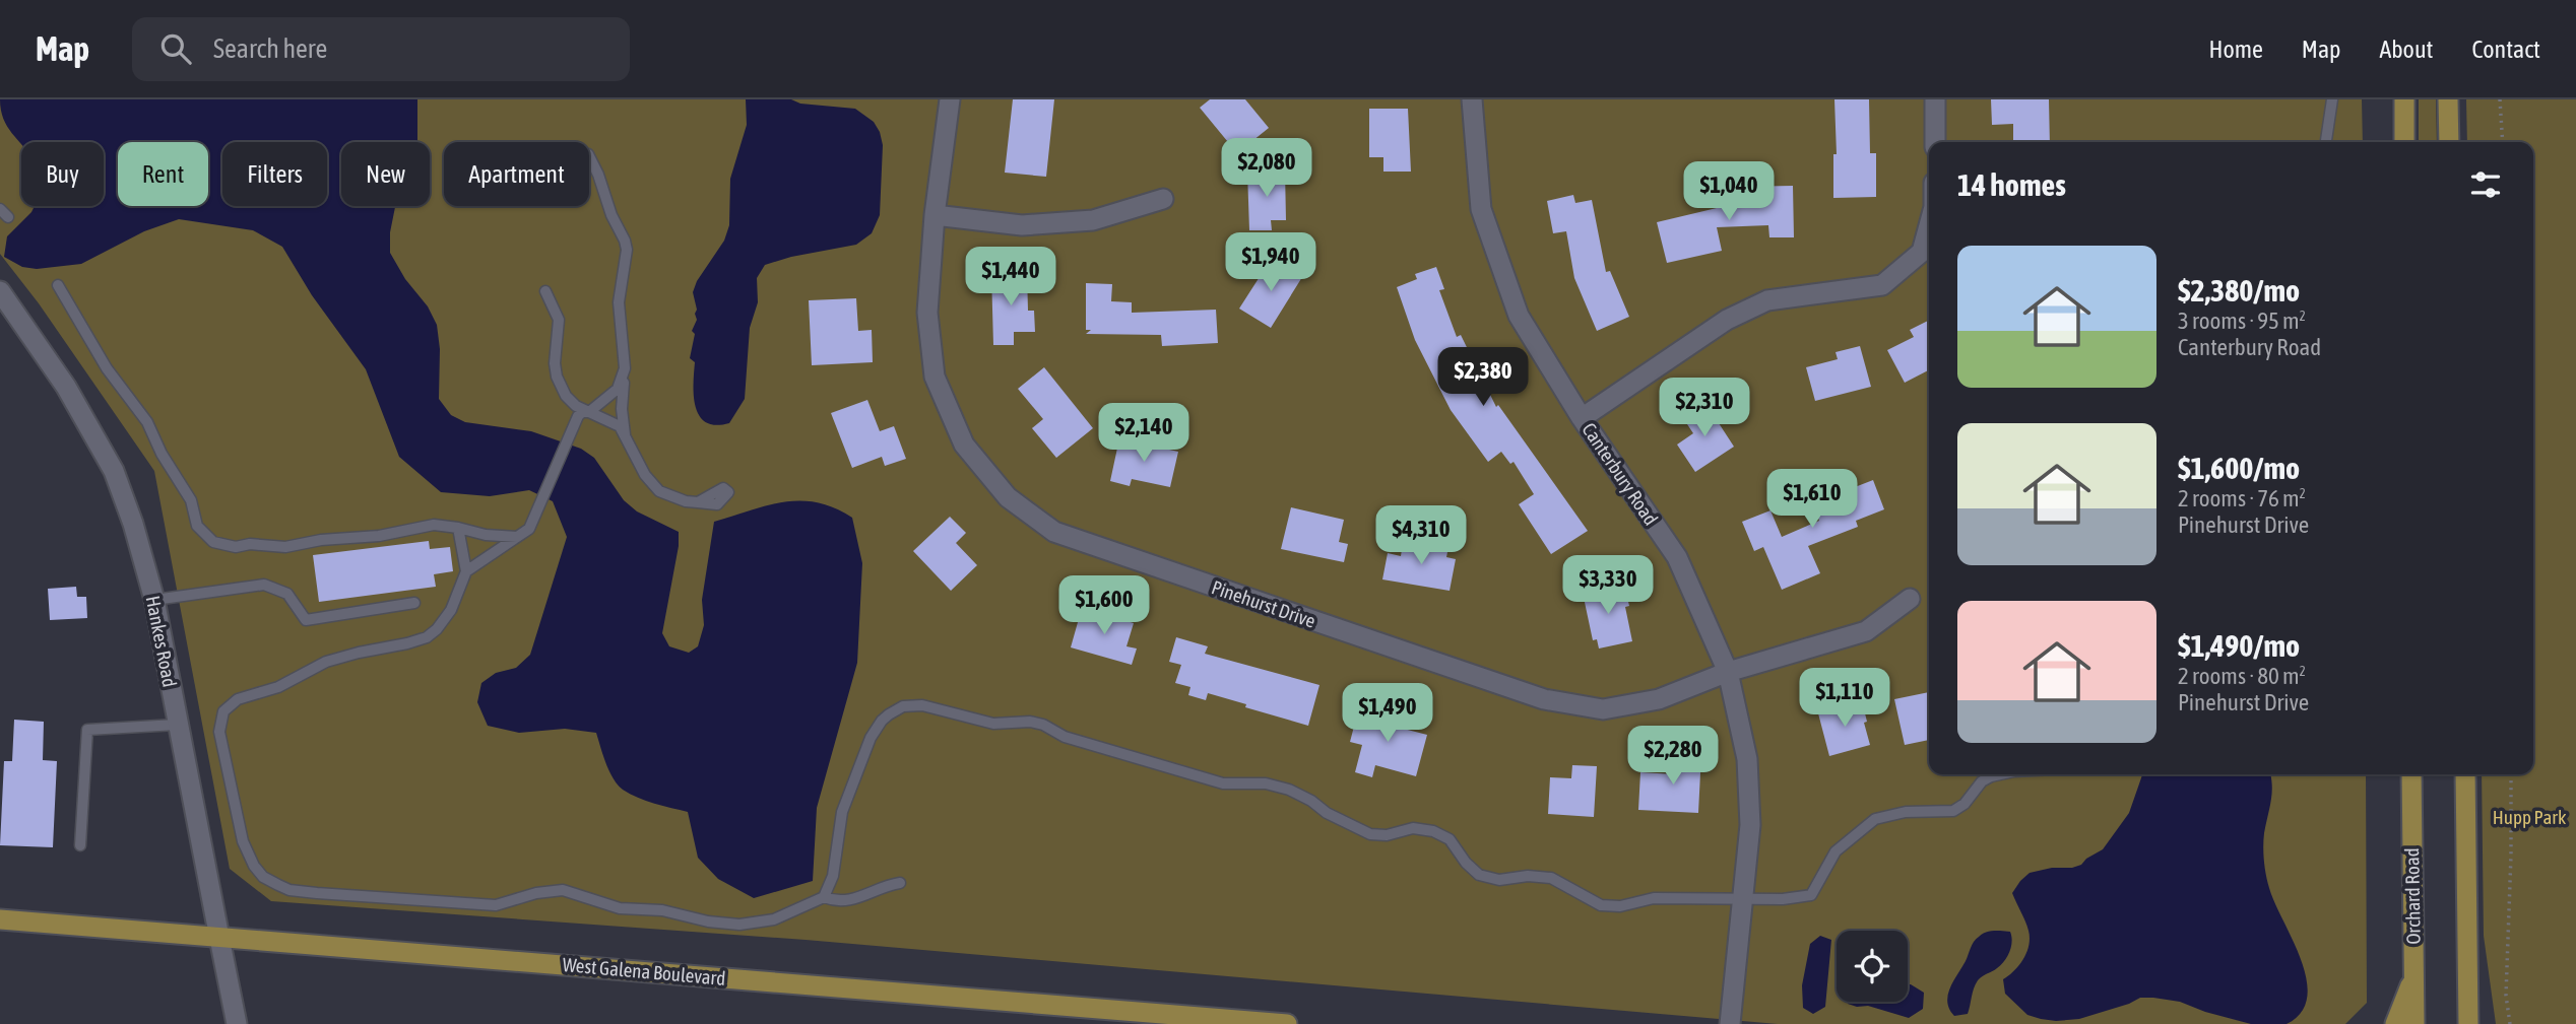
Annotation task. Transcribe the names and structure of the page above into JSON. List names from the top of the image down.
{
  "streets": {
    "main road": ["Orchard Road", "West Galena Boulevard"],
    "street": ["Canterbury Road", "Pinehurst Drive", "Hankes Road"]
  },
  "crossings": [
    ["Canterbury Road", "Pinehurst Drive"],
    ["Hankes Road", "West Galena Boulevard"]
  ],
  "parks": ["Hupp Park"],
  "page": {
    "header": "Map",
    "search": "Search here",
    "nav": [
      "Home",
      "Map",
      "About",
      "Contact"
    ],
    "price": [
      "$2,080",
      "$1,040",
      "$1,940",
      "$1,440",
      "$2,380",
      "$2,310",
      "$2,140",
      "$1,610",
      "$4,310",
      "$3,330",
      "$1,600",
      "$1,110",
      "$1,490",
      "$2,280"
    ],
    "chip": [
      "Buy",
      "Rent",
      "Filters",
      "New",
      "Apartment"
    ],
    "heading": "14 homes",
    "list": [
      {
        "name": "$2,380/mo",
        "note": "3 rooms · 95 m² · Canterbury Road"
      },
      {
        "name": "$1,600/mo",
        "note": "2 rooms · 76 m² · Pinehurst Drive"
      },
      {
        "name": "$1,490/mo",
        "note": "2 rooms · 80 m² · Pinehurst Drive"
      }
    ]
  }
}
